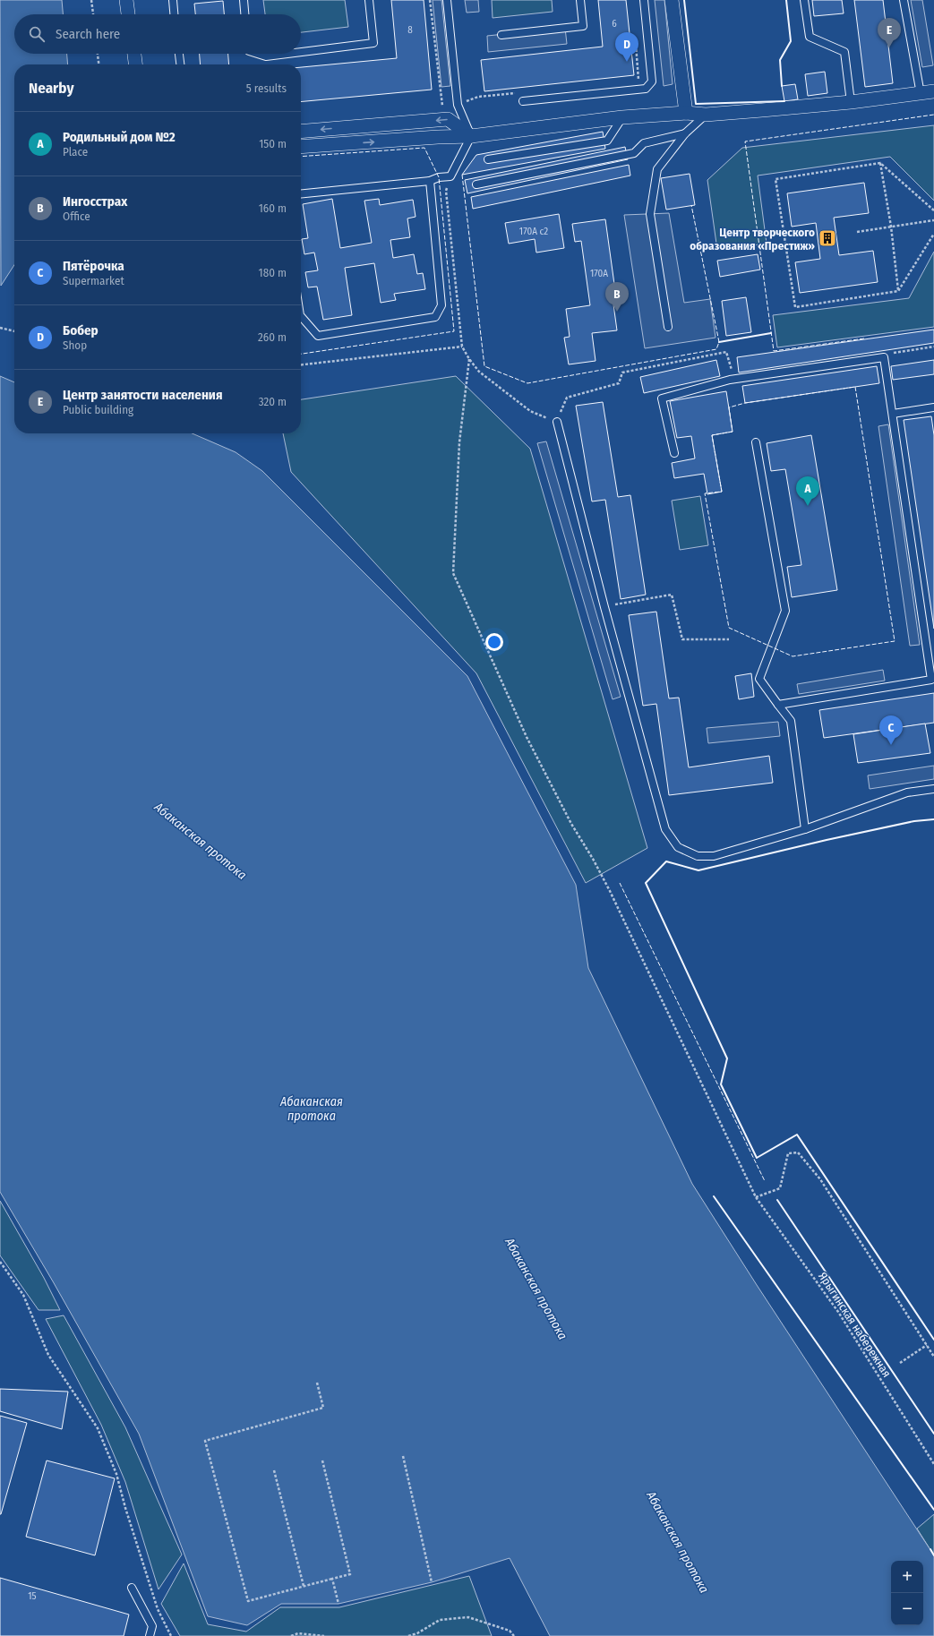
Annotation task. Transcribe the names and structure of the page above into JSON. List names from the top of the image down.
{
  "streets": {
    "path": ["Ярыгинская набережная"]
  },
  "water": ["Абаканская протока"],
  "places": {
    "building": ["Центр творческого образования «Престиж»"]
  },
  "house_numbers": [
    "6",
    "8",
    "170А с2",
    "170А",
    "15"
  ],
  "page": {
    "search": "Search here",
    "pins": [
      "E",
      "D",
      "B",
      "A",
      "C"
    ],
    "heading": ["Nearby", "5 results"],
    "list": [
      {
        "mark": "A",
        "name": "Родильный дом №2",
        "note": "Place",
        "value": "150 m"
      },
      {
        "mark": "B",
        "name": "Ингосстрах",
        "note": "Office",
        "value": "160 m"
      },
      {
        "mark": "C",
        "name": "Пятёрочка",
        "note": "Supermarket",
        "value": "180 m"
      },
      {
        "mark": "D",
        "name": "Бобер",
        "note": "Shop",
        "value": "260 m"
      },
      {
        "mark": "E",
        "name": "Центр занятости населения",
        "note": "Public building",
        "value": "320 m"
      }
    ],
    "map_buttons": ["+", "−"]
  }
}
